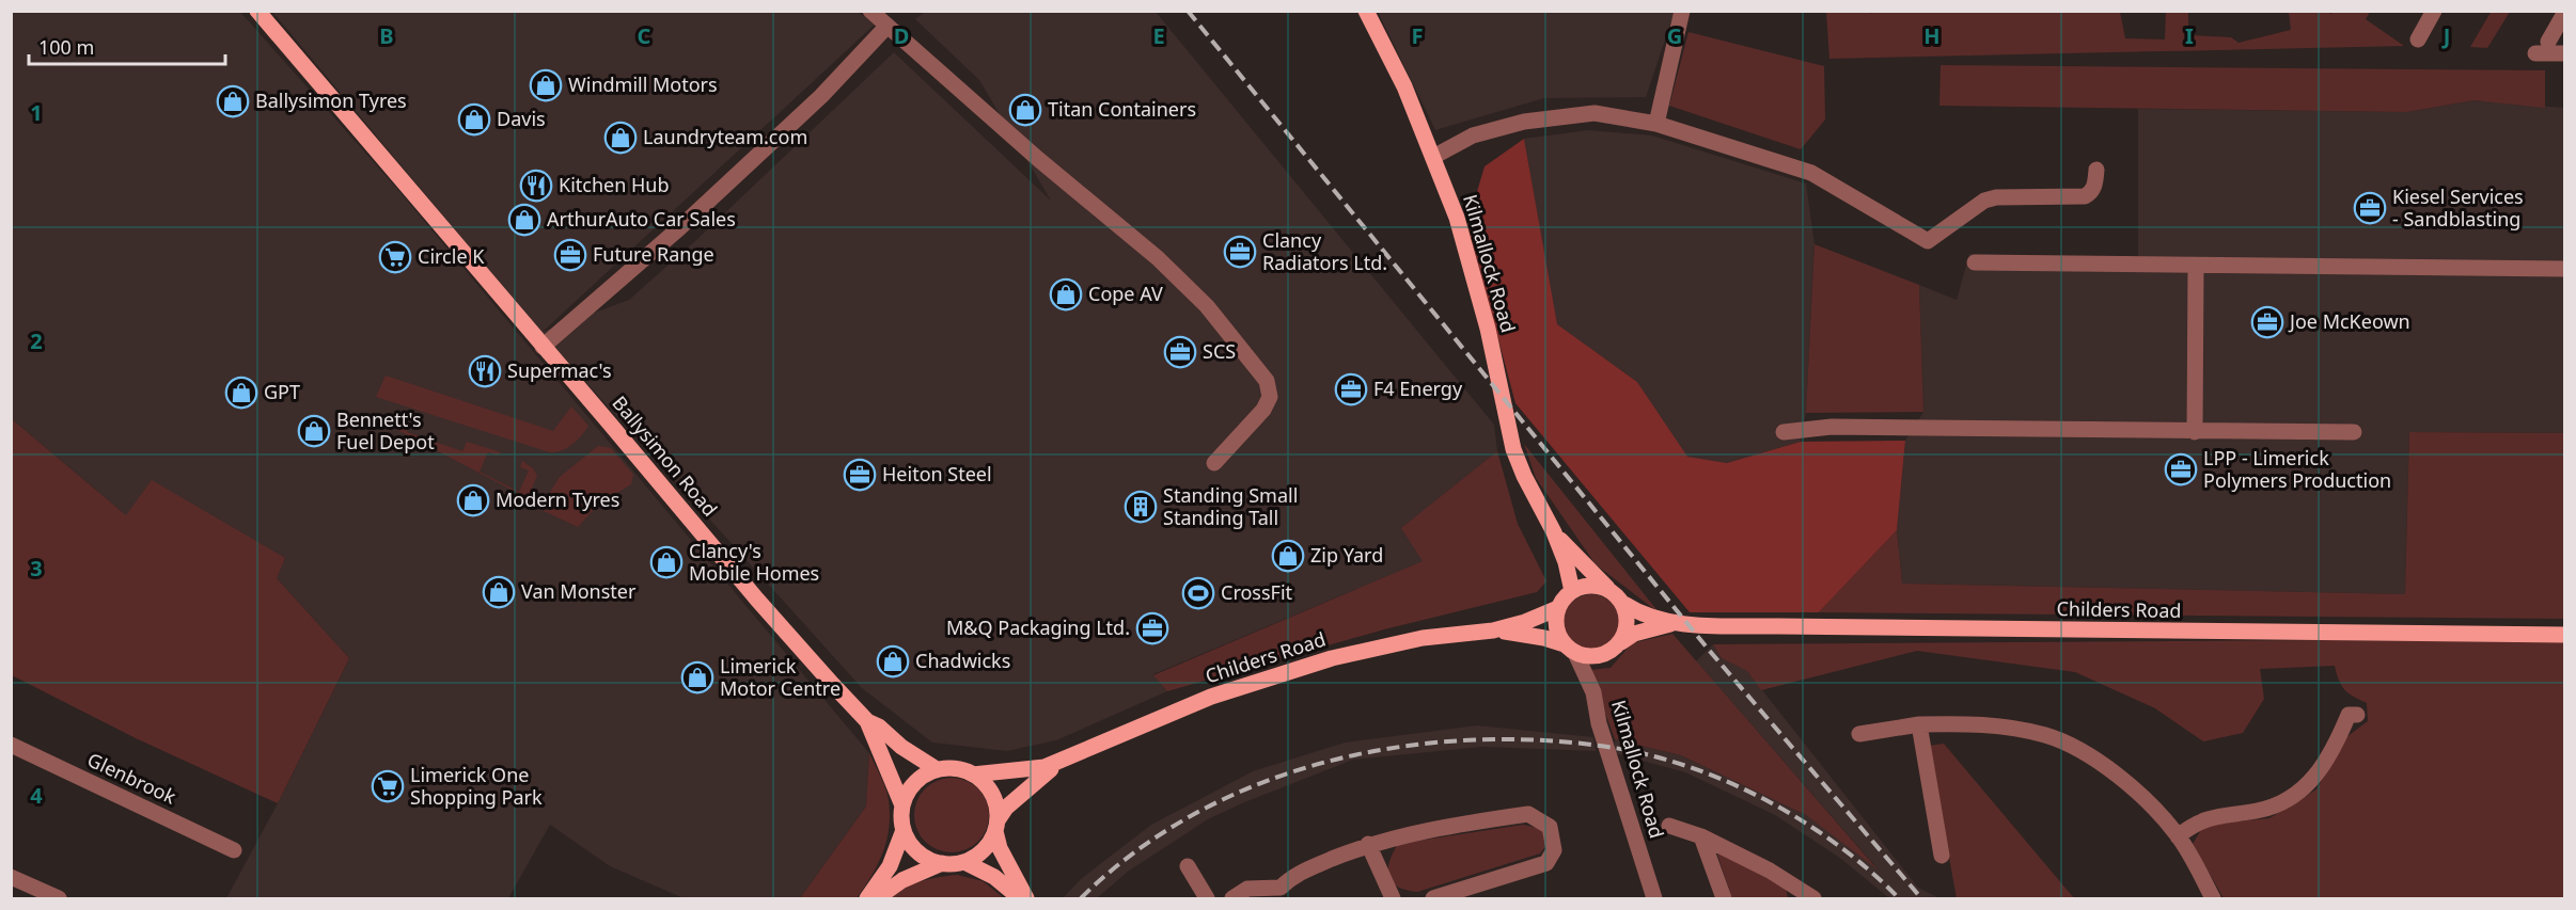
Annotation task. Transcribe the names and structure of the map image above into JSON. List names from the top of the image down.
{
  "streets": {
    "main road": ["Kilmallock Road", "Ballysimon Road", "Childers Road"],
    "street": ["Glenbrook"]
  },
  "crossings": [
    ["Kilmallock Road", "Childers Road"],
    ["Ballysimon Road", "Childers Road"]
  ],
  "places": {
    "shop": [
      "Windmill Motors",
      "Ballysimon Tyres",
      "Titan Containers",
      "Davis",
      "Laundryteam.com",
      "ArthurAuto Car Sales",
      "Cope AV",
      "GPT",
      "Bennett's Fuel Depot",
      "Modern Tyres",
      "Zip Yard",
      "Clancy's Mobile Homes",
      "Van Monster",
      "Chadwicks",
      "Limerick Motor Centre"
    ],
    "restaurant": ["Kitchen Hub", "Supermac's"],
    "office": [
      "Kiesel Services - Sandblasting",
      "Clancy Radiators Ltd.",
      "Future Range",
      "Joe McKeown",
      "SCS",
      "F4 Energy",
      "LPP - Limerick Polymers Production",
      "Heiton Steel",
      "M&Q Packaging Ltd."
    ],
    "supermarket": ["Circle K", "Limerick One Shopping Park"],
    "building": ["Standing Small Standing Tall"],
    "sports": ["CrossFit"]
  },
  "scale_bar": "100 m",
  "grid": {
    "columns": [
      "B",
      "C",
      "D",
      "E",
      "F",
      "G",
      "H",
      "I",
      "J"
    ],
    "rows": [
      "1",
      "2",
      "3",
      "4"
    ]
  }
}
